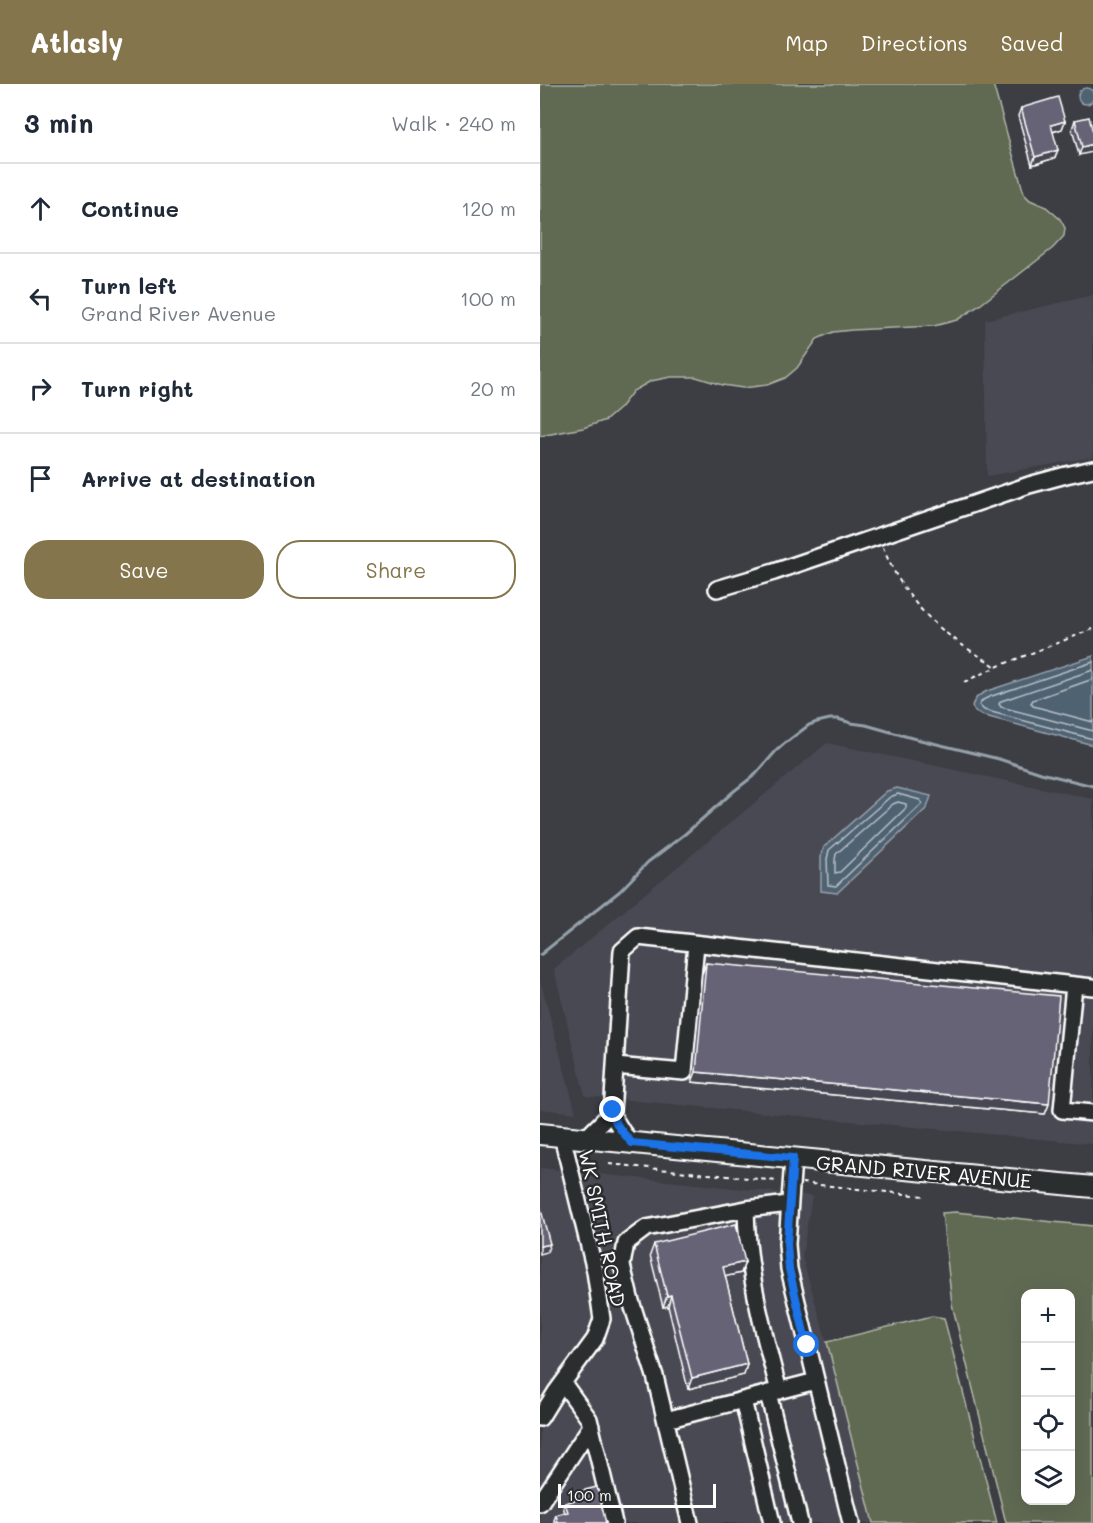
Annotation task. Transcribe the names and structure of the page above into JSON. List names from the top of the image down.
{
  "streets": {
    "main road": ["GRAND RIVER AVENUE"],
    "street": ["WK SMITH ROAD"]
  },
  "crossings": [
    ["GRAND RIVER AVENUE", "WK SMITH ROAD"]
  ],
  "scale_bar": "100 m",
  "page": {
    "header": "Atlasly",
    "nav": ["Map", "Directions", "Saved"],
    "heading": ["3 min", "Walk · 240 m"],
    "list": [
      ["Continue", "120 m"],
      ["Turn left", "Grand River Avenue", "100 m"],
      ["Turn right", "20 m"],
      "Arrive at destination"
    ],
    "buttons": ["Save", "Share"],
    "map_buttons": ["+", "−"],
    "scale": "100 m"
  }
}
